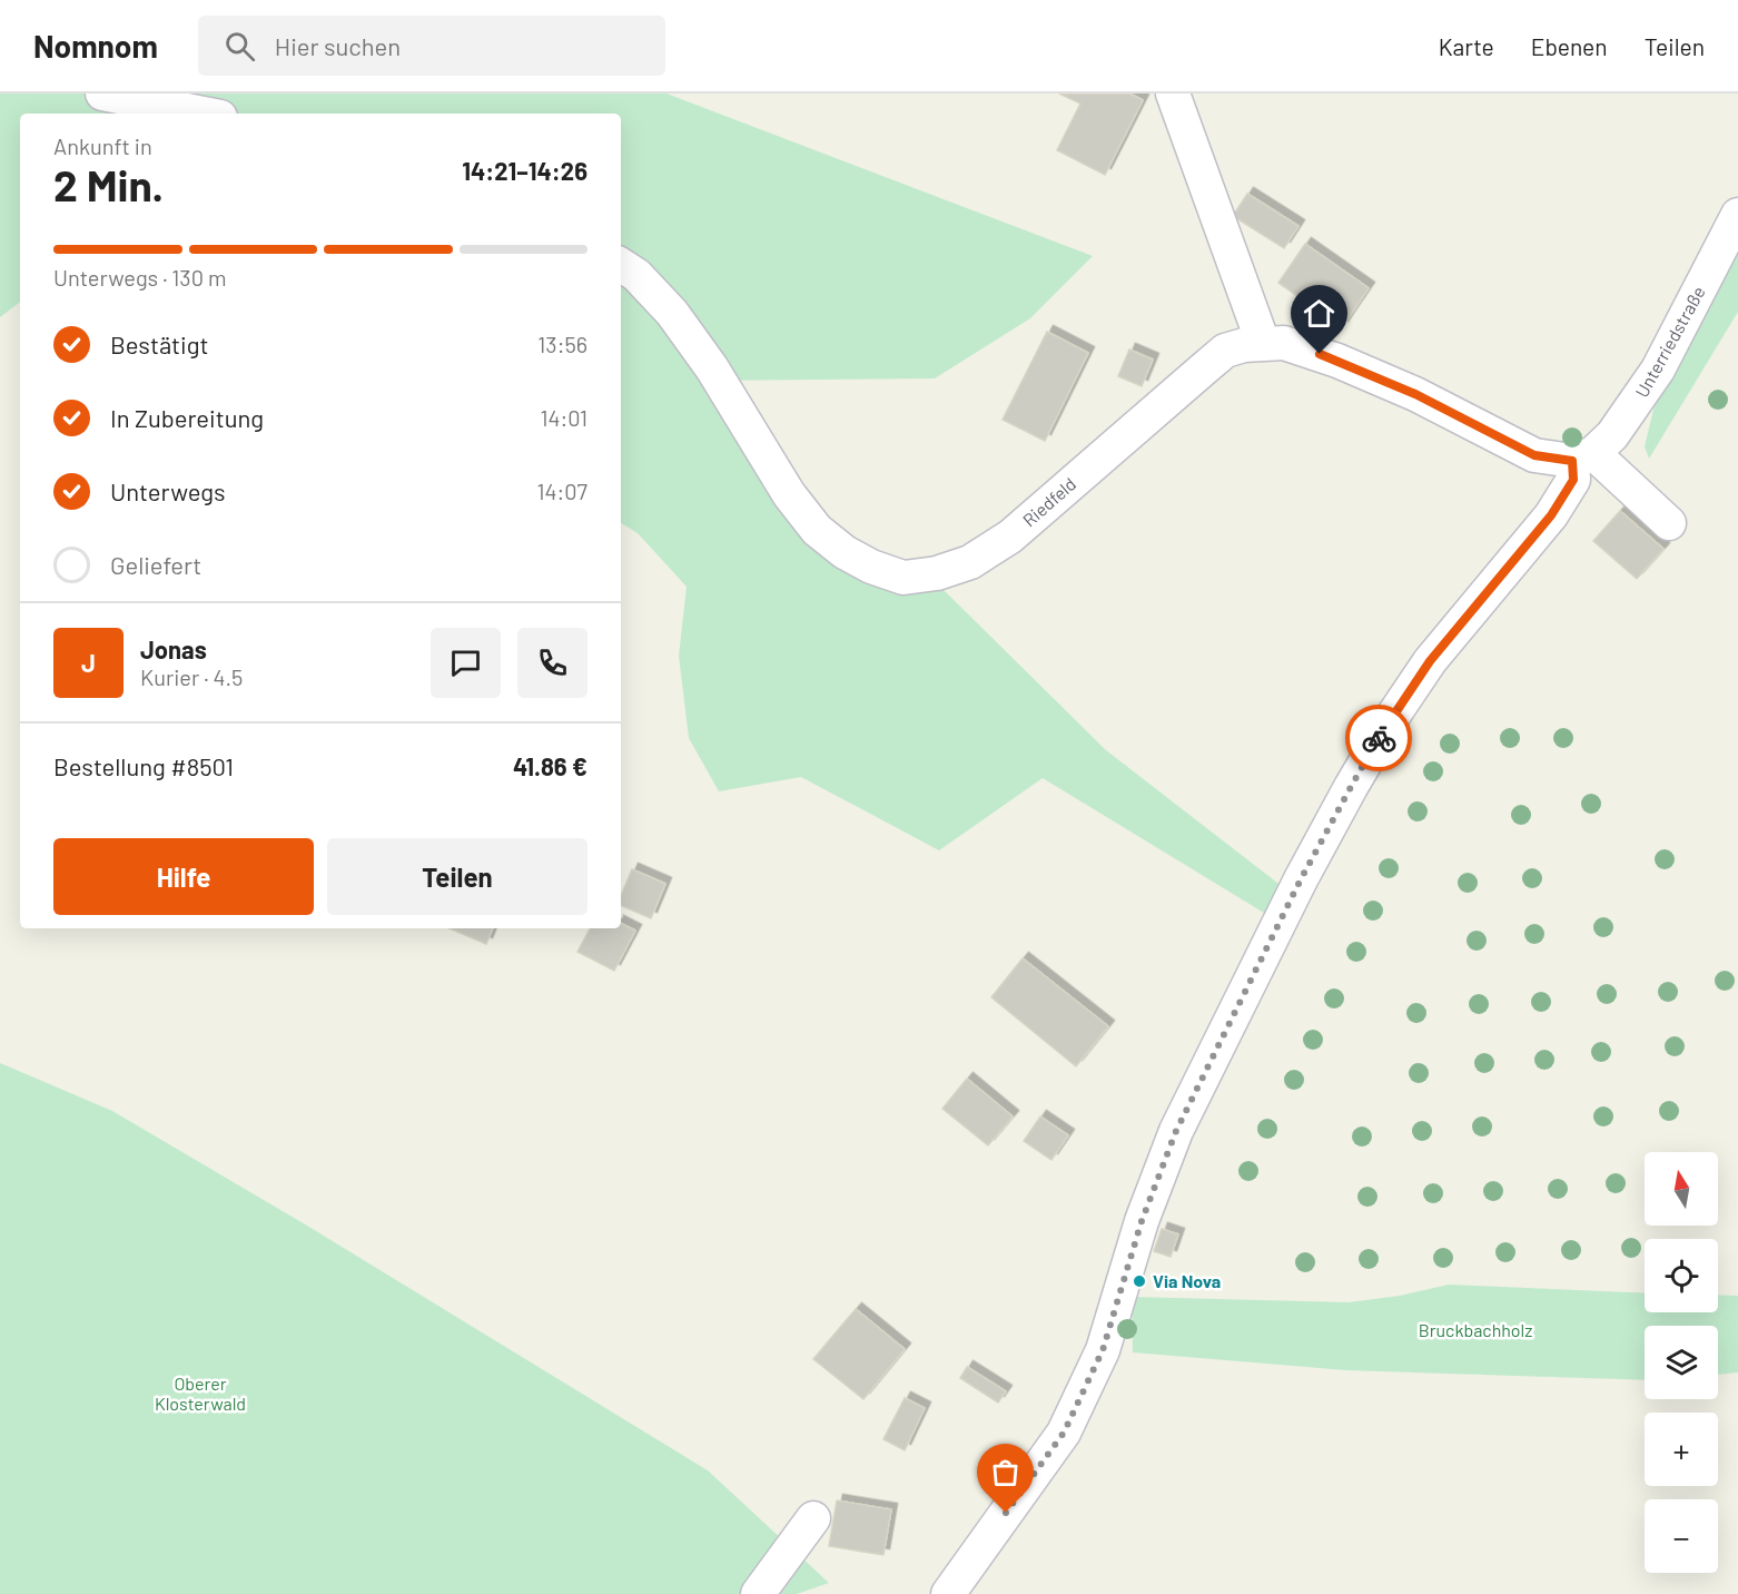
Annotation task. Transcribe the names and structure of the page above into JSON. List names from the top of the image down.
{
  "streets": {
    "street": ["Unterriedstraße", "Riedfeld"]
  },
  "crossings": [
    ["Unterriedstraße", "Riedfeld"]
  ],
  "parks": ["Bruckbachholz", "Oberer Klosterwald"],
  "places": ["Via Nova"],
  "north": "top",
  "page": {
    "header": "Nomnom",
    "search": "Hier suchen",
    "nav": ["Karte", "Ebenen", "Teilen"],
    "heading": ["2 Min.", "Ankunft in", "14:21–14:26"],
    "panel": [
      "Jonas",
      "Kurier · 4.5",
      "Bestellung #8501",
      "41.86 €"
    ],
    "bar": "Unterwegs · 130 m",
    "list": [
      ["Bestätigt", "13:56"],
      ["In Zubereitung", "14:01"],
      ["Unterwegs", "14:07"],
      "Geliefert"
    ],
    "round": "J",
    "buttons": ["Hilfe", "Teilen"],
    "map_buttons": ["+", "−"]
  }
}
